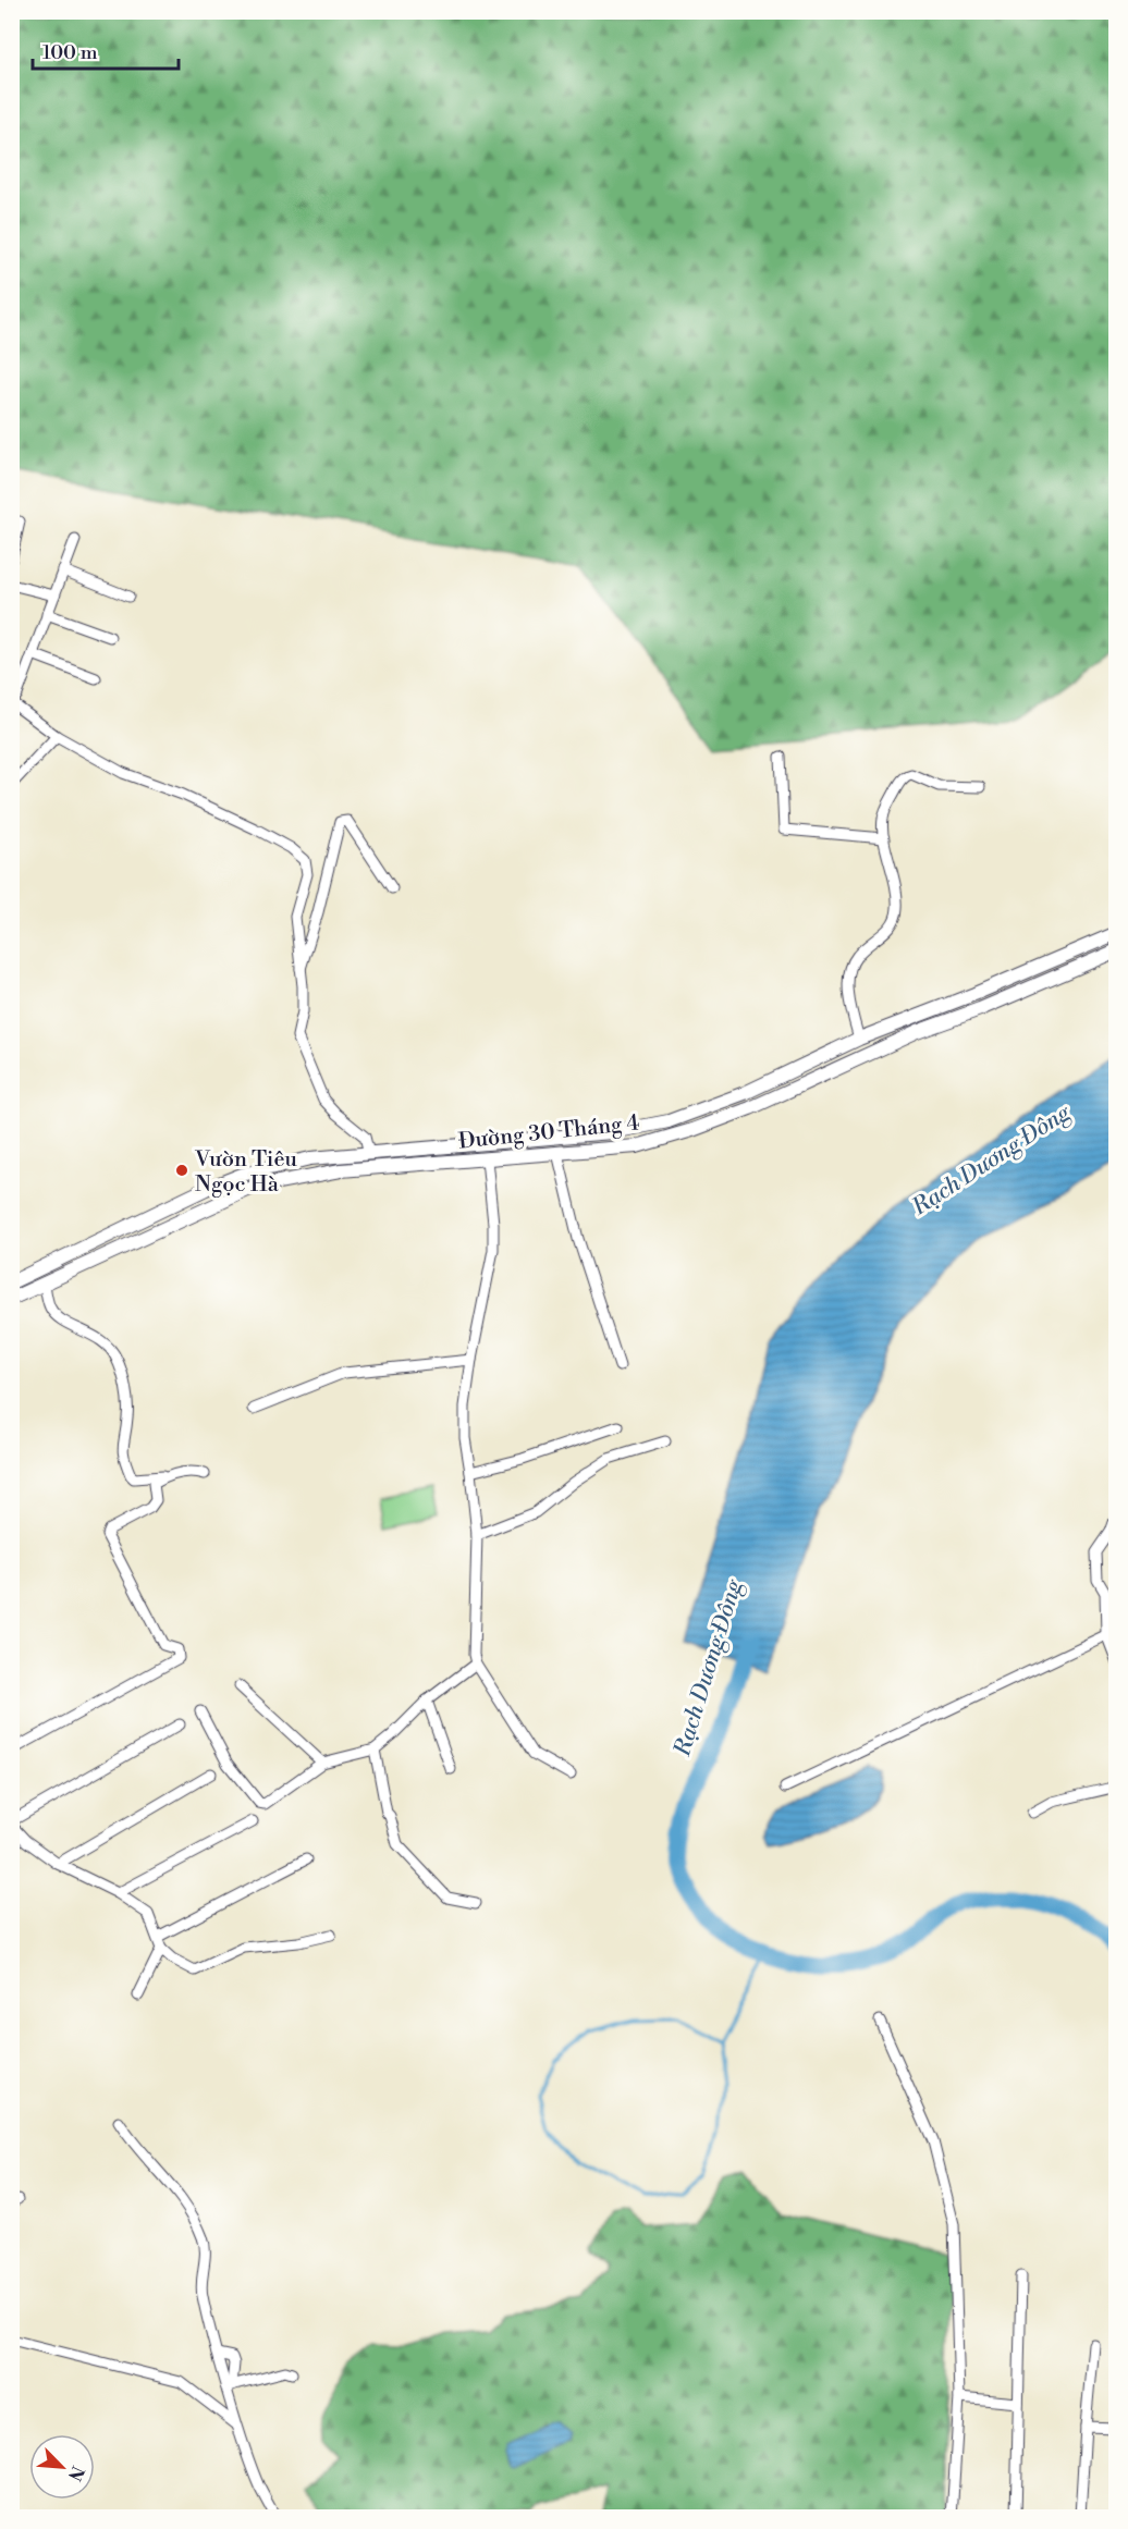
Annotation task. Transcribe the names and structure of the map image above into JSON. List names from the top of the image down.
{
  "streets": {
    "main road": ["Đường 30 Tháng 4"]
  },
  "water": ["Rạch Dương Đông"],
  "places": ["Vườn Tiêu Ngọc Hà"],
  "scale_bar": "100 m",
  "north": "bottom right"
}
